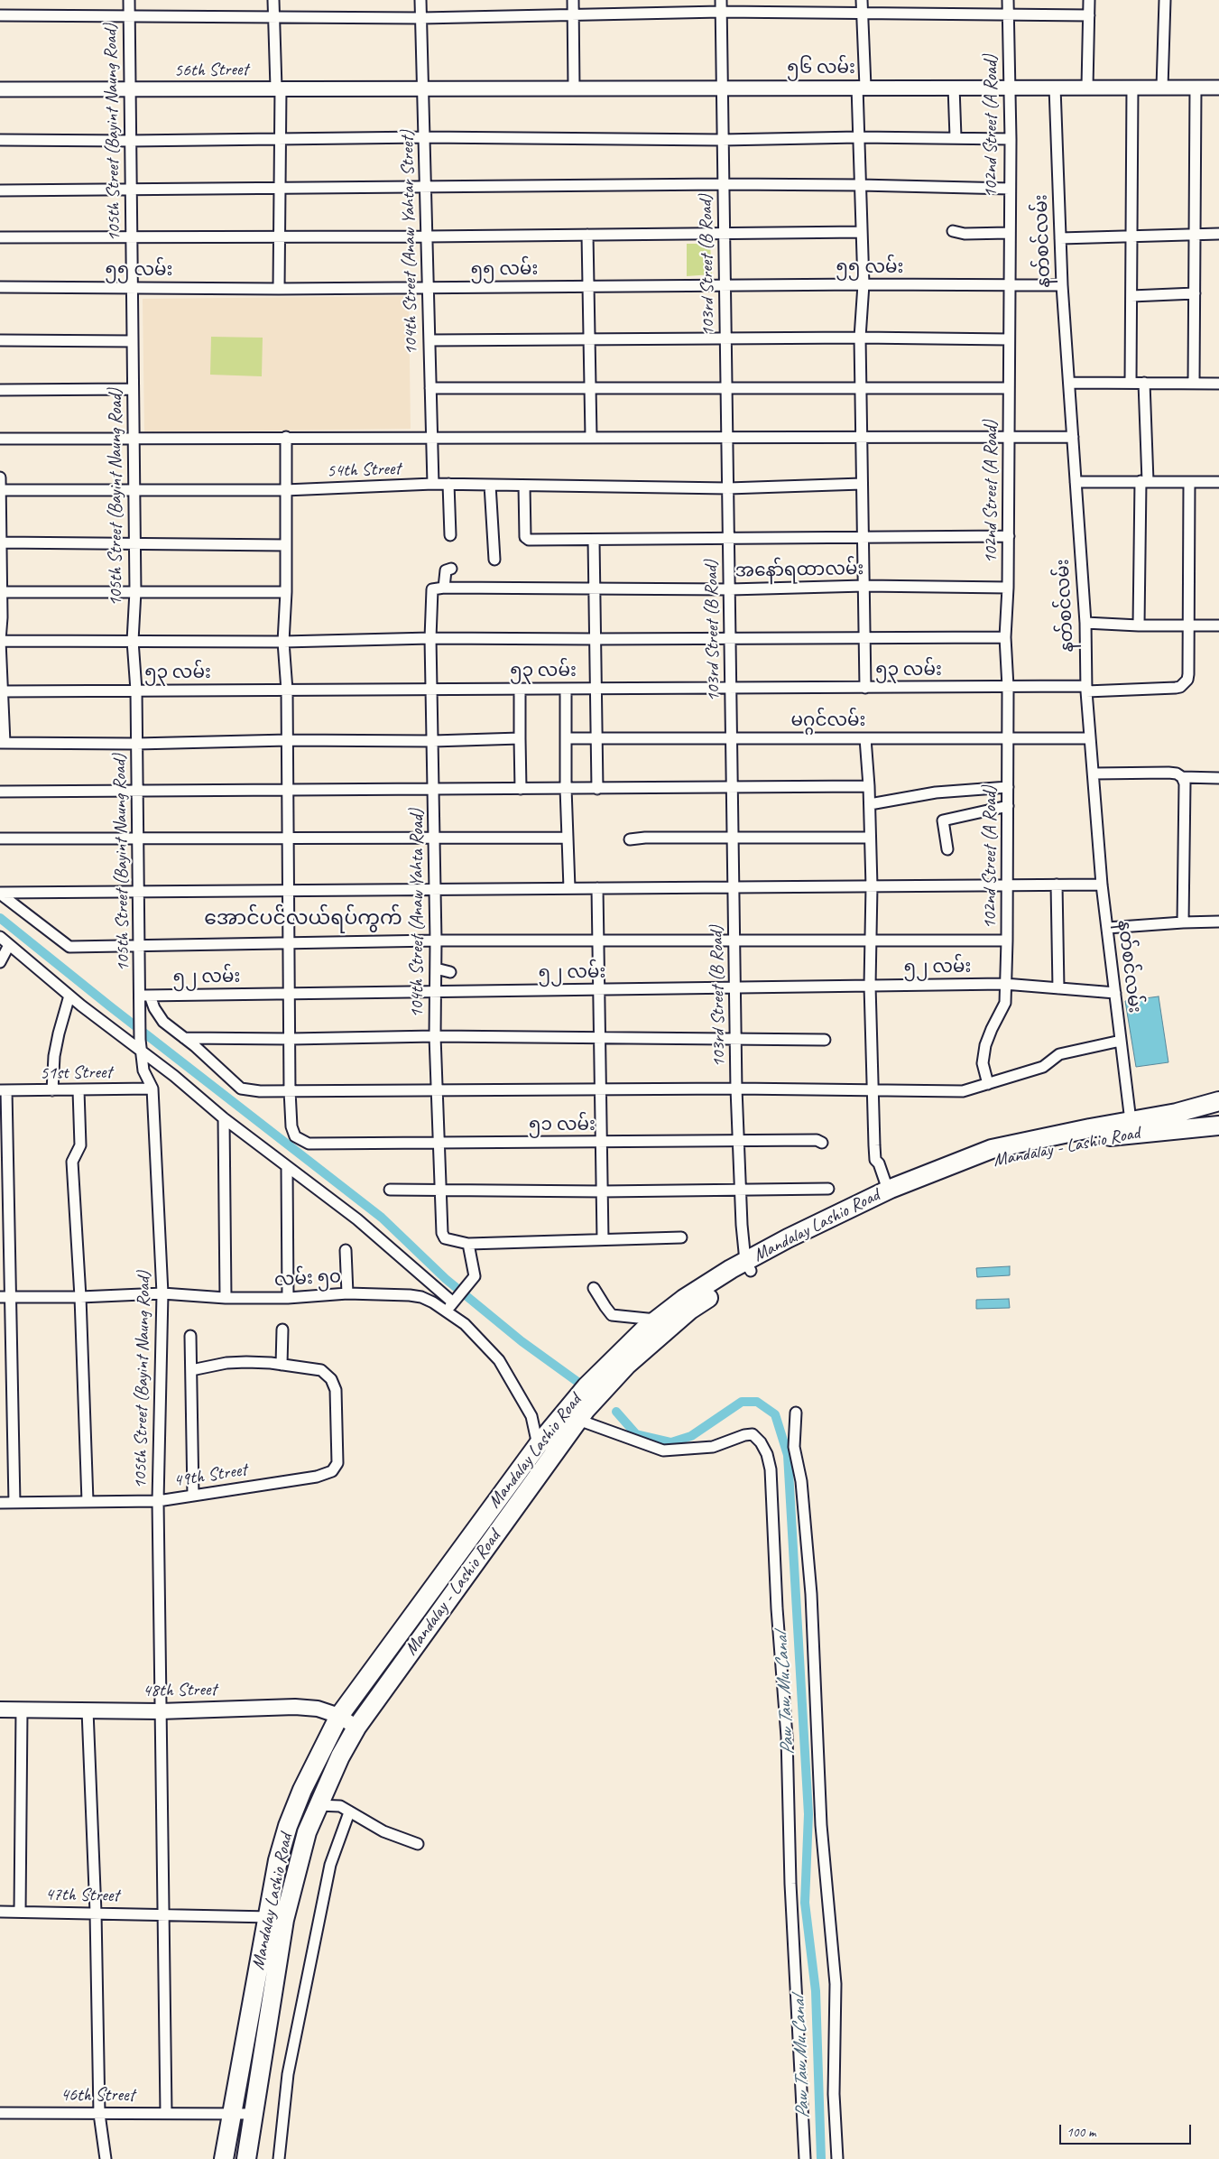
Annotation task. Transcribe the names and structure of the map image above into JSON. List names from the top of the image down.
{
  "streets": {
    "highway": ["Mandalay - Lashio Road", "Mandalay Lashio Road"],
    "main road": ["48th Street"],
    "street": [
      "၅၆ လမ်း",
      "56th Street",
      "102nd Street (A Road)",
      "105th Street (Bayint Naung Road)",
      "နတ်စင်လမ်း",
      "104th Street (Anaw Yahtar Street)",
      "103rd Street (B Road)",
      "၅၅ လမ်း",
      "54th Street",
      "အနော်ရထာလမ်း",
      "၅၃ လမ်း",
      "မဂ္ဂင်လမ်း",
      "104th Street (Anaw Yahta Road)",
      "၅၂ လမ်း",
      "51st Street",
      "၅၁ လမ်း",
      "လမ်း ၅၀",
      "49th Street",
      "47th Street",
      "46th Street"
    ]
  },
  "crossings": [
    ["၅၆ လမ်း", "56th Street"],
    ["၅၆ လမ်း", "102nd Street (A Road)"],
    ["၅၆ လမ်း", "နတ်စင်လမ်း"],
    ["၅၆ လမ်း", "104th Street (Anaw Yahtar Street)"],
    ["၅၆ လမ်း", "103rd Street (B Road)"],
    ["56th Street", "105th Street (Bayint Naung Road)"],
    ["56th Street", "104th Street (Anaw Yahtar Street)"],
    ["102nd Street (A Road)", "၅၅ လမ်း"],
    ["102nd Street (A Road)", "အနော်ရထာလမ်း"],
    ["102nd Street (A Road)", "၅၃ လမ်း"],
    ["102nd Street (A Road)", "မဂ္ဂင်လမ်း"],
    ["102nd Street (A Road)", "၅၂ လမ်း"],
    ["105th Street (Bayint Naung Road)", "၅၅ လမ်း"],
    ["105th Street (Bayint Naung Road)", "54th Street"],
    ["105th Street (Bayint Naung Road)", "၅၃ လမ်း"],
    ["105th Street (Bayint Naung Road)", "၅၂ လမ်း"],
    ["105th Street (Bayint Naung Road)", "51st Street"],
    ["105th Street (Bayint Naung Road)", "လမ်း ၅၀"],
    ["105th Street (Bayint Naung Road)", "49th Street"],
    ["105th Street (Bayint Naung Road)", "48th Street"],
    ["105th Street (Bayint Naung Road)", "47th Street"],
    ["105th Street (Bayint Naung Road)", "46th Street"],
    ["နတ်စင်လမ်း", "၅၅ လမ်း"],
    ["နတ်စင်လမ်း", "၅၃ လမ်း"],
    ["နတ်စင်လမ်း", "မဂ္ဂင်လမ်း"],
    ["နတ်စင်လမ်း", "၅၂ လမ်း"],
    ["နတ်စင်လမ်း", "Mandalay Lashio Road"],
    ["104th Street (Anaw Yahtar Street)", "၅၅ လမ်း"],
    ["104th Street (Anaw Yahtar Street)", "54th Street"],
    ["103rd Street (B Road)", "၅၅ လမ်း"],
    ["103rd Street (B Road)", "54th Street"],
    ["103rd Street (B Road)", "အနော်ရထာလမ်း"],
    ["103rd Street (B Road)", "၅၃ လမ်း"],
    ["103rd Street (B Road)", "မဂ္ဂင်လမ်း"],
    ["103rd Street (B Road)", "၅၂ လမ်း"],
    ["103rd Street (B Road)", "၅၁ လမ်း"],
    ["103rd Street (B Road)", "Mandalay - Lashio Road"],
    ["103rd Street (B Road)", "Mandalay Lashio Road"],
    ["အနော်ရထာလမ်း", "104th Street (Anaw Yahta Road)"],
    ["၅၃ လမ်း", "104th Street (Anaw Yahta Road)"],
    ["104th Street (Anaw Yahta Road)", "၅၂ လမ်း"],
    ["104th Street (Anaw Yahta Road)", "၅၁ လမ်း"],
    ["Mandalay - Lashio Road", "Mandalay Lashio Road"],
    ["Mandalay - Lashio Road", "48th Street"],
    ["Mandalay - Lashio Road", "47th Street"],
    ["Mandalay - Lashio Road", "46th Street"],
    ["Mandalay Lashio Road", "လမ်း ၅၀"],
    ["Mandalay Lashio Road", "48th Street"],
    ["Mandalay Lashio Road", "47th Street"],
    ["Mandalay Lashio Road", "46th Street"]
  ],
  "districts": ["အောင်ပင်လယ်ရပ်ကွက်"],
  "water": ["Paw Taw Mu Canal"],
  "scale_bar": "100 m"
}
